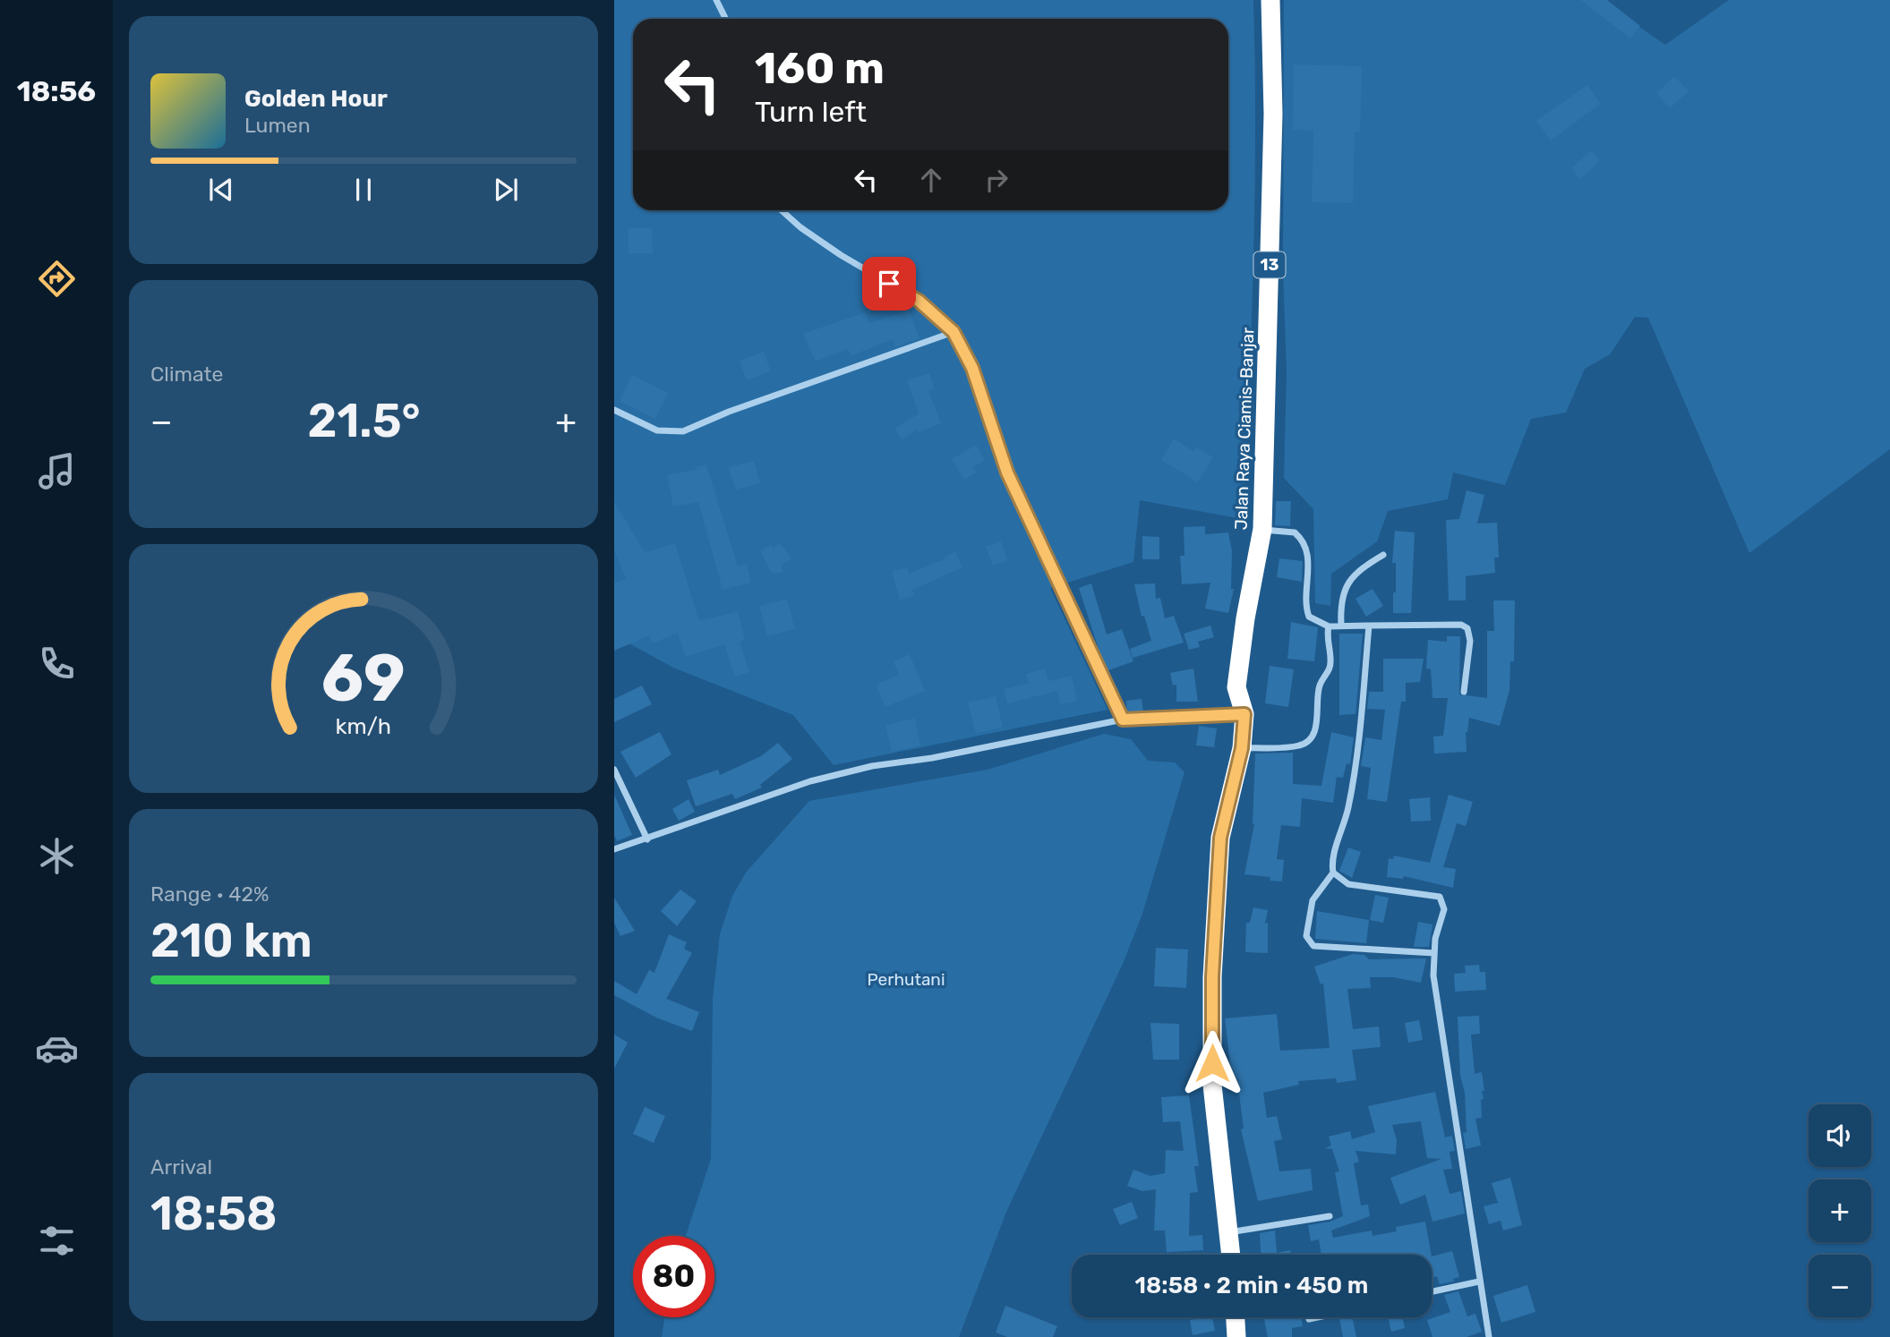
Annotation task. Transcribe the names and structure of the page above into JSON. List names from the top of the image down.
{
  "streets": {
    "highway": ["13", "Jalan Raya Ciamis-Banjar"]
  },
  "parks": ["Perhutani"],
  "page": {
    "tabs": "18:56",
    "turn": ["160 m", "Turn left"],
    "song": ["Golden Hour", "Lumen"],
    "tile": [
      "Climate",
      ["Range · 42%", "210 km"],
      ["Arrival", "18:58"]
    ],
    "heat": ["−", "21.5°", "+"],
    "map_buttons": ["+", "−"],
    "limit": "80",
    "trip": "18:58 · 2 min · 450 m",
    "gauge": ["69", "km/h"]
  }
}
